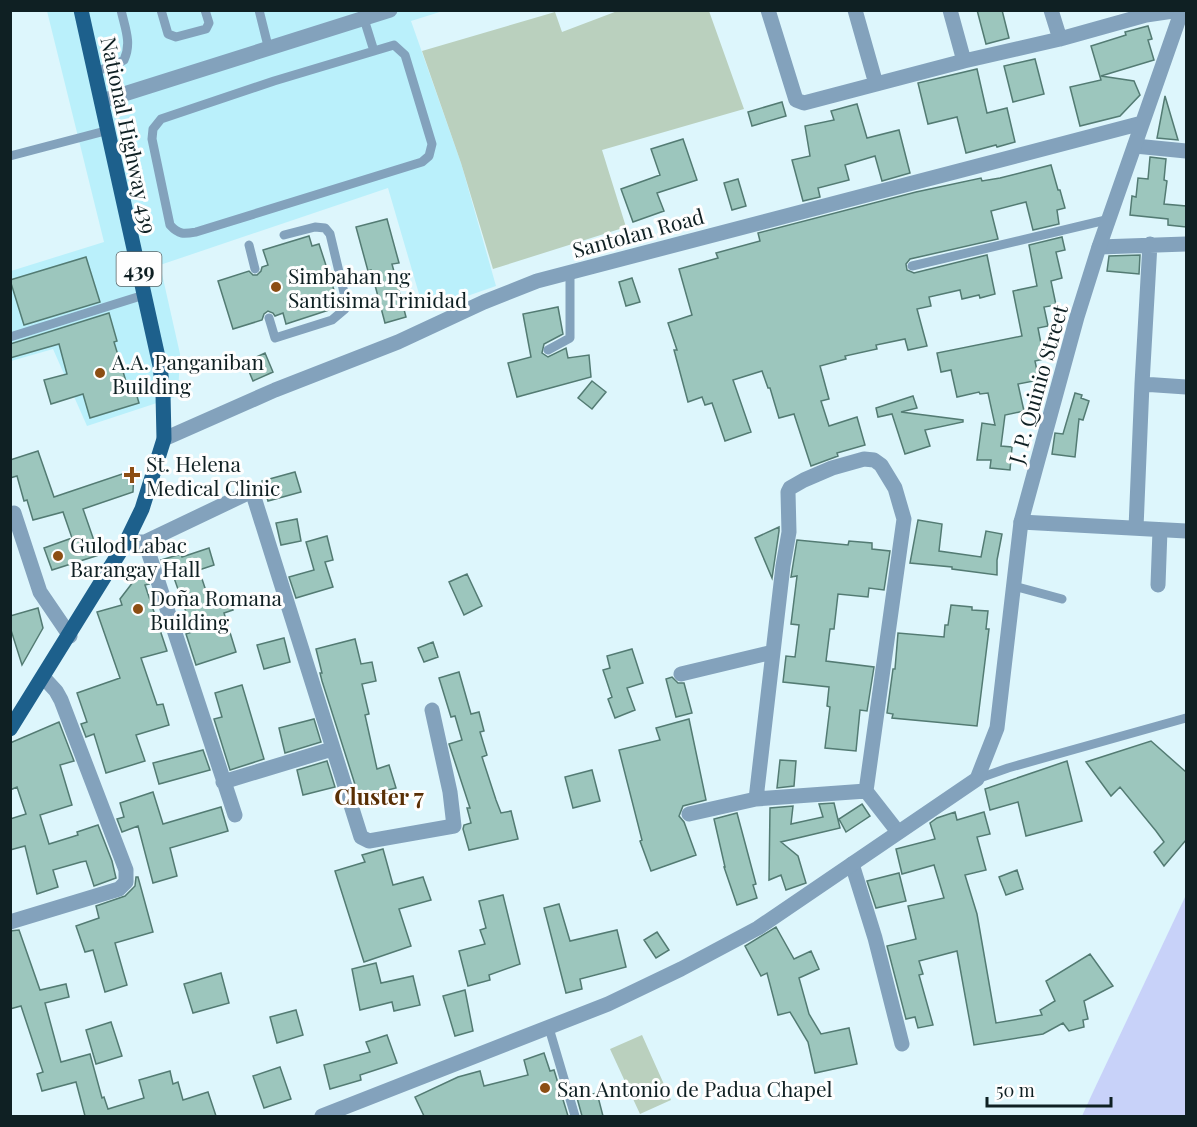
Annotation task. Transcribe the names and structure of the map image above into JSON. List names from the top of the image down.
{
  "streets": {
    "main road": ["National Highway 439", "439"],
    "street": ["Santolan Road", "J. P. Quinio Street"]
  },
  "crossings": [
    ["National Highway 439", "Santolan Road"],
    ["Santolan Road", "J. P. Quinio Street"]
  ],
  "districts": ["Cluster 7"],
  "places": {
    "other": [
      "Simbahan ng Santisima Trinidad",
      "A.A. Panganiban Building",
      "Gulod Labac Barangay Hall",
      "Doña Romana Building",
      "San Antonio de Padua Chapel"
    ],
    "health": ["St. Helena Medical Clinic"]
  },
  "scale_bar": "50 m"
}
